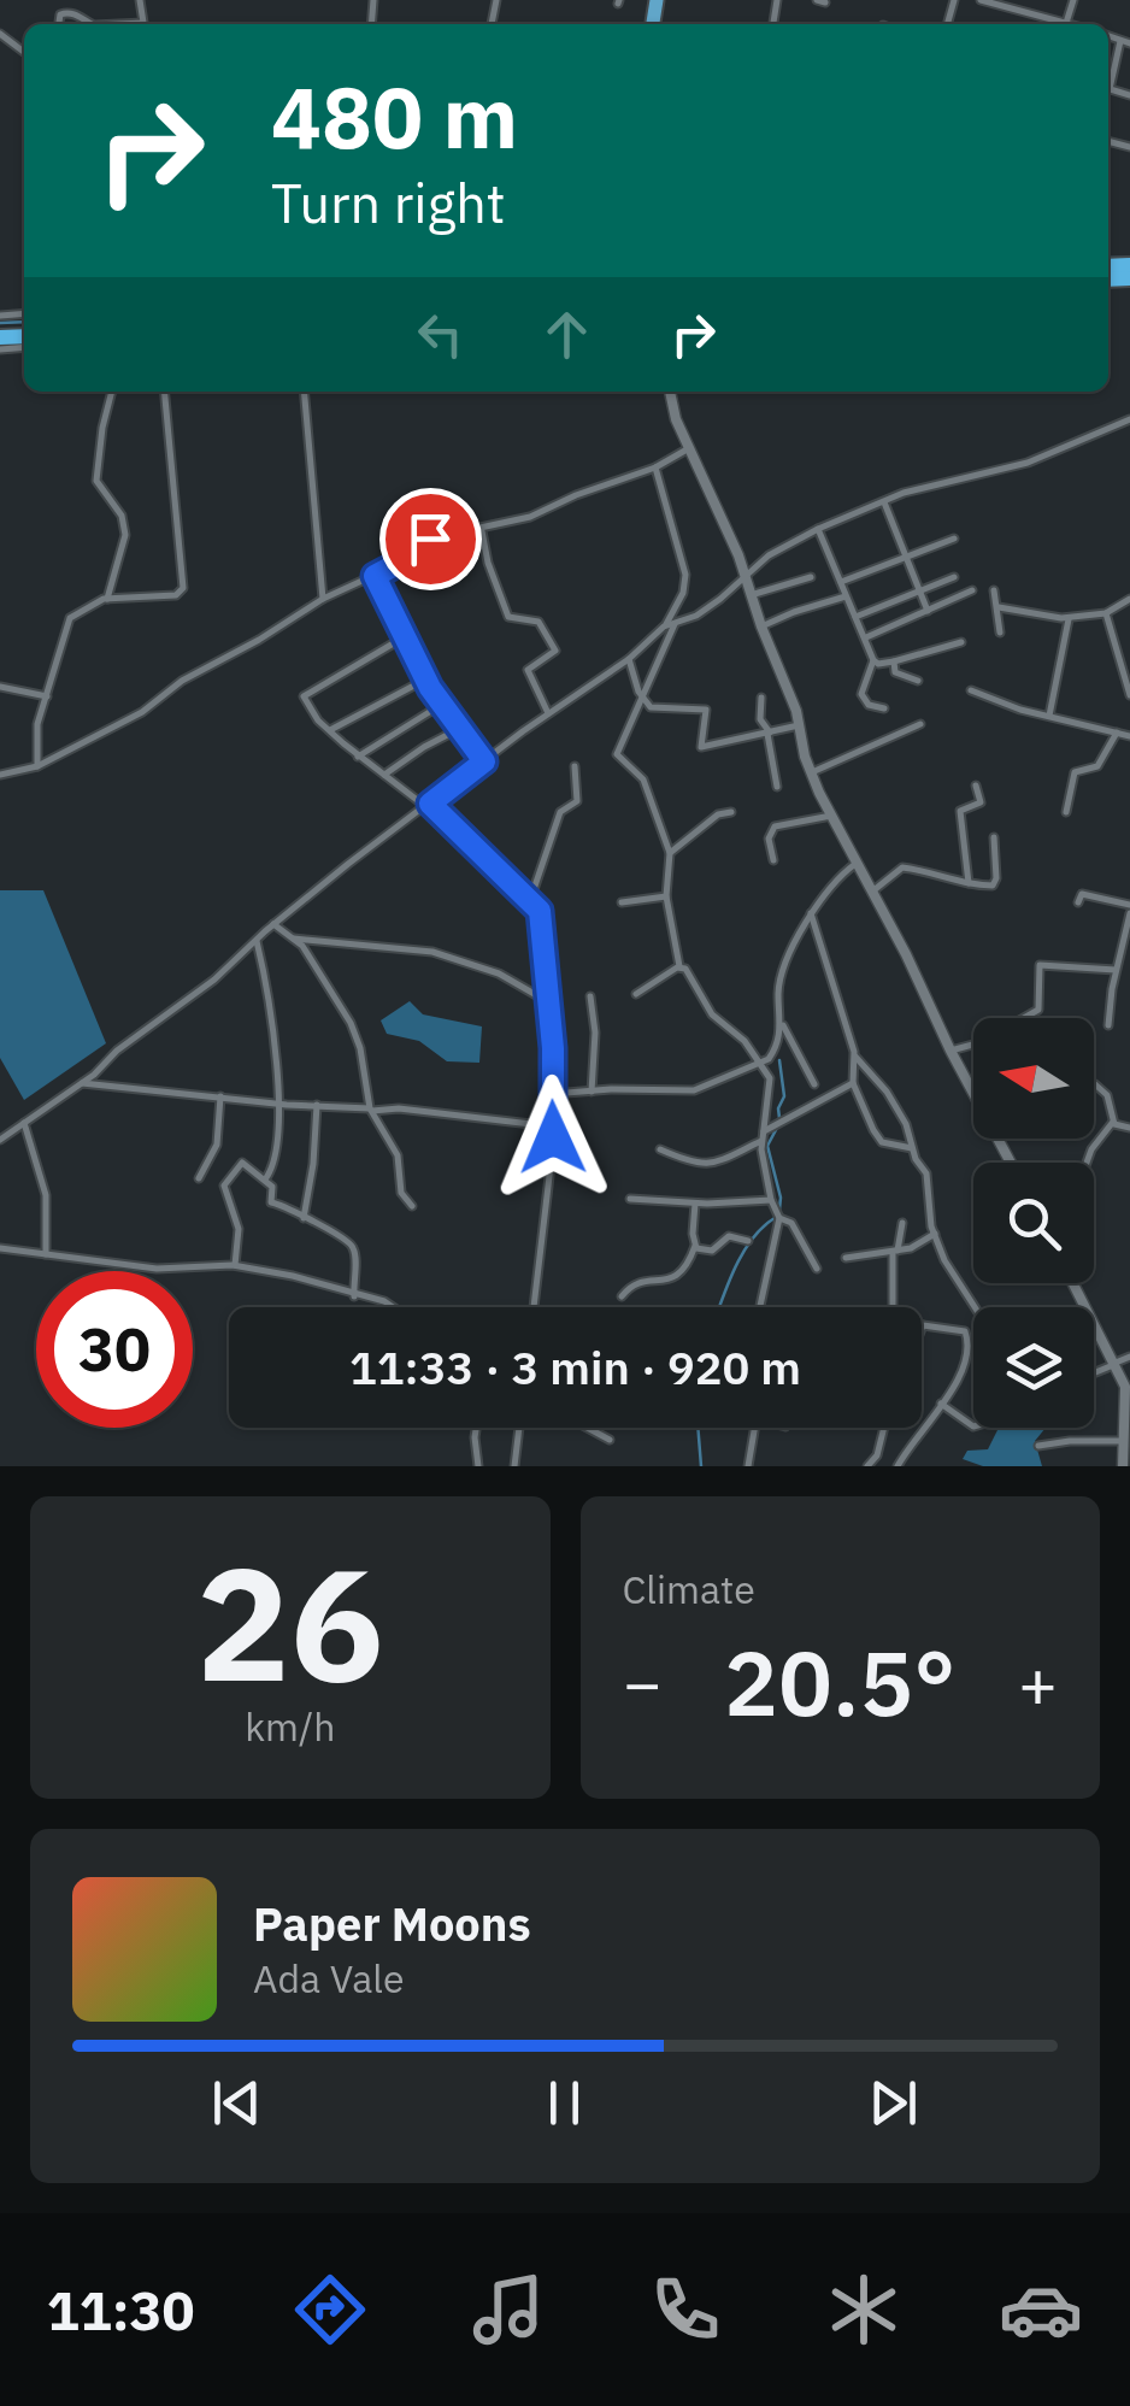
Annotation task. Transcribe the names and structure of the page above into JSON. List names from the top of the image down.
{
  "north": "left",
  "page": {
    "turn": ["480 m", "Turn right"],
    "limit": "30",
    "trip": "11:33 · 3 min · 920 m",
    "tile": [
      ["26", "km/h"],
      "Climate"
    ],
    "heat": ["−", "20.5°", "+"],
    "song": ["Paper Moons", "Ada Vale"],
    "tabs": "11:30"
  }
}
